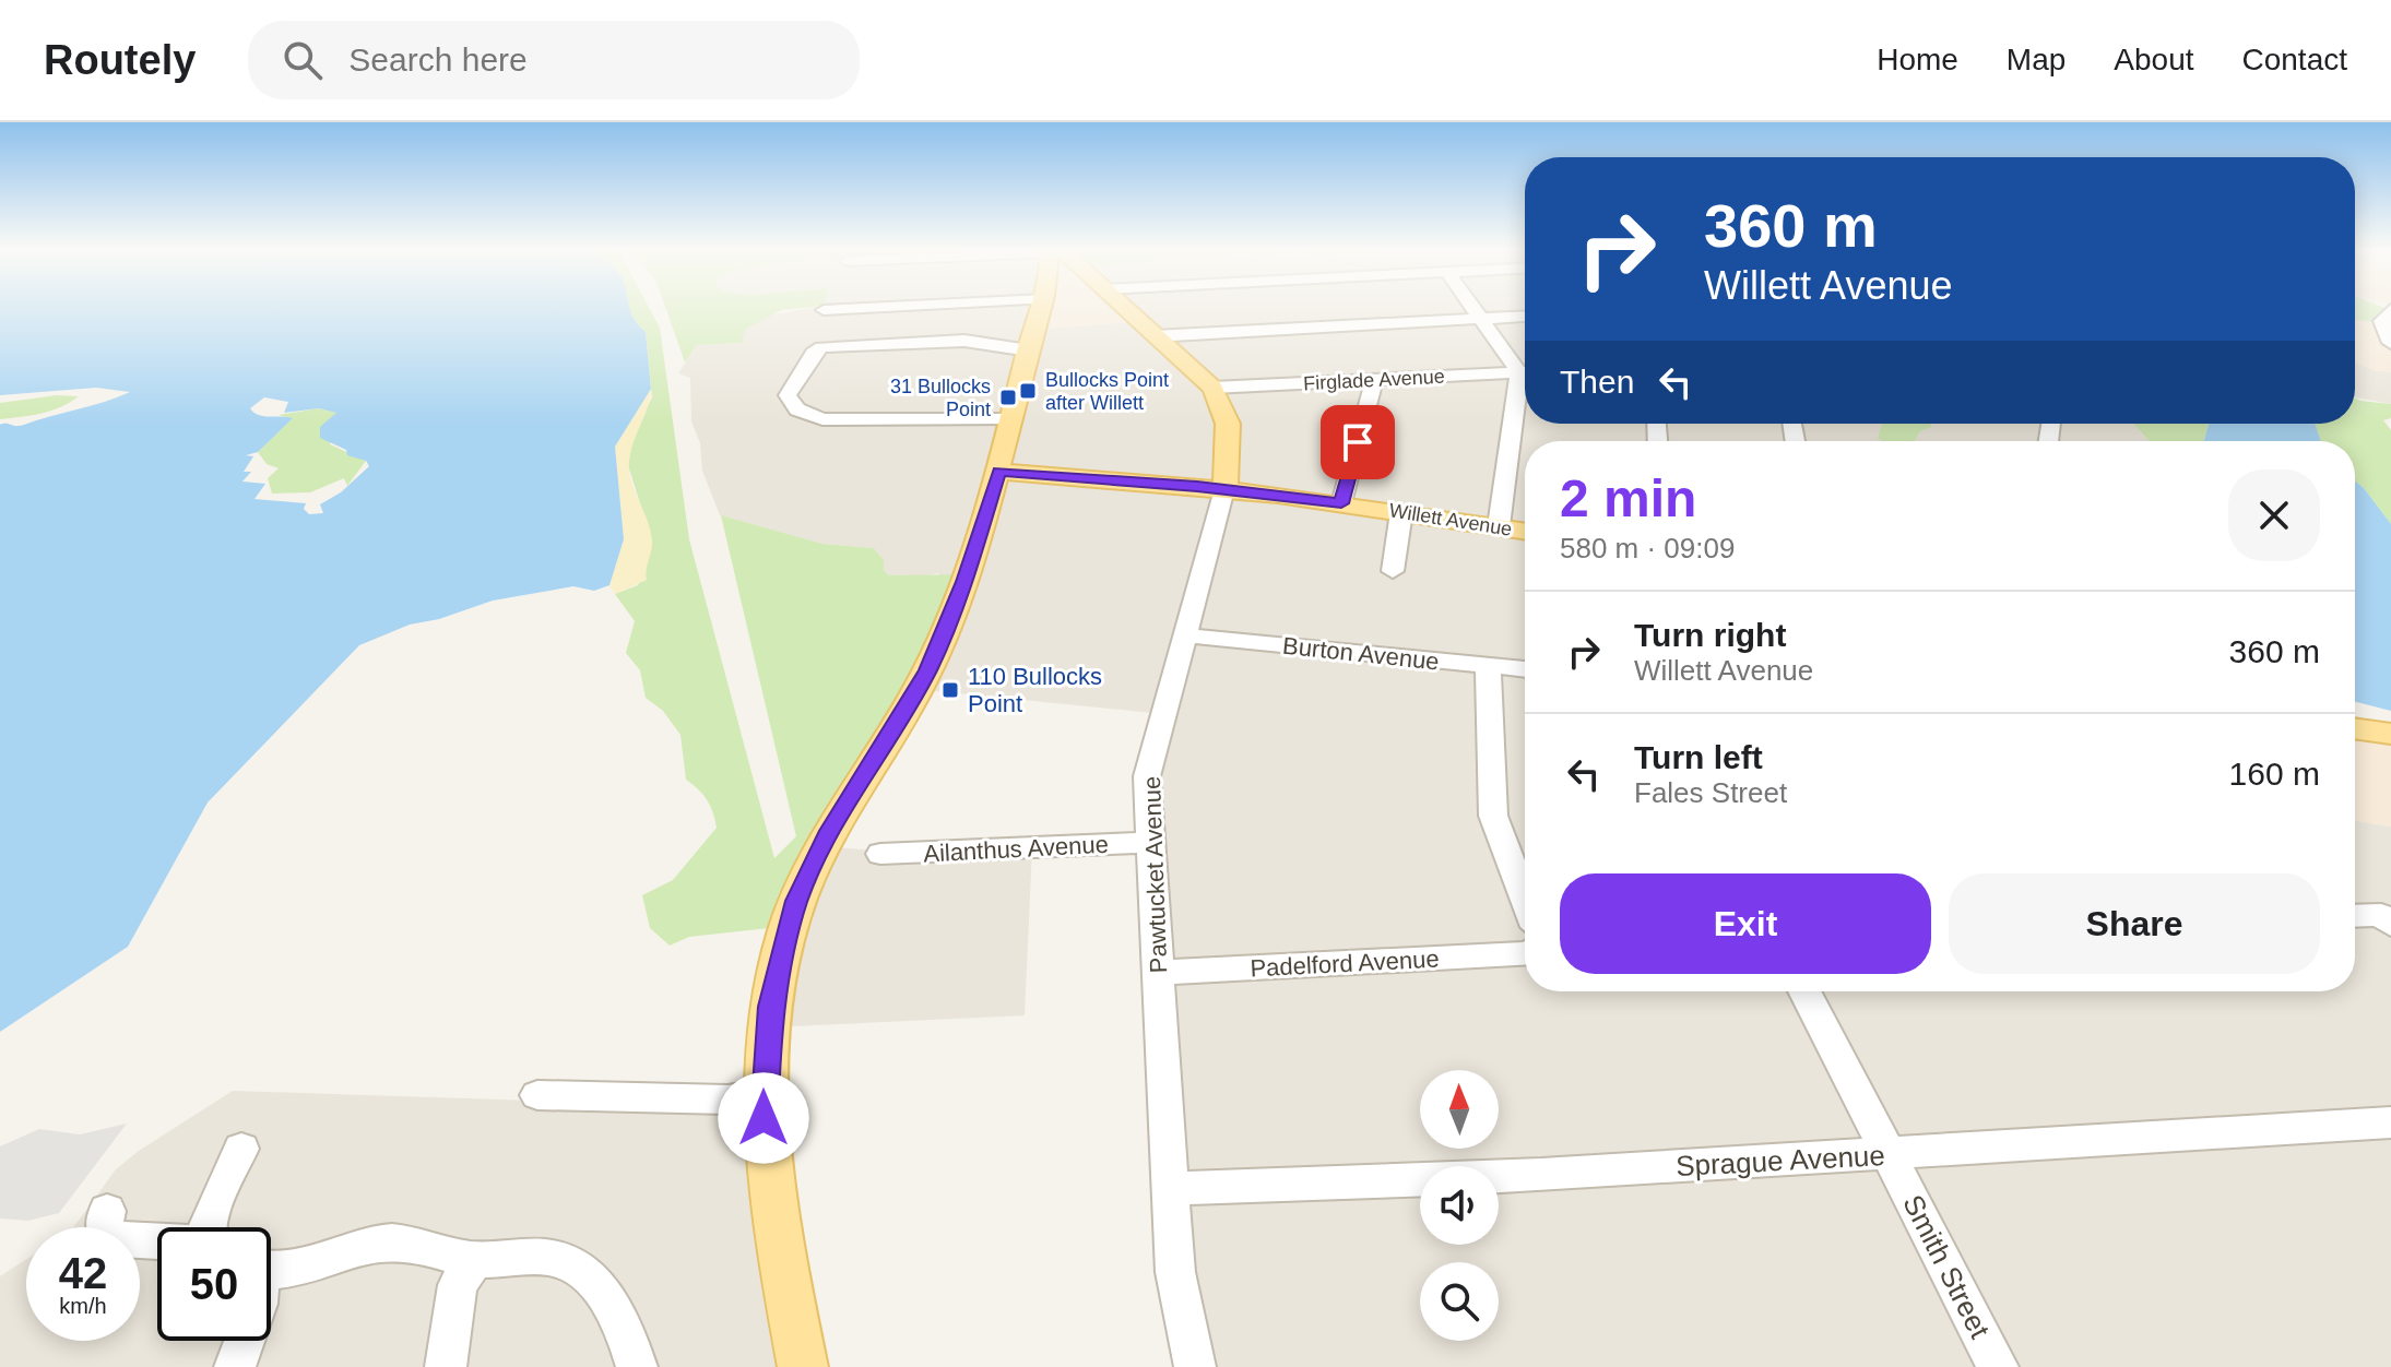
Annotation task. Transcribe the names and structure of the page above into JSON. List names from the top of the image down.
{
  "streets": {
    "main road": ["Willett Avenue", "Pawtucket Avenue"],
    "street": [
      "Firglade Avenue",
      "Burton Avenue",
      "Ailanthus Avenue",
      "Padelford Avenue",
      "Sprague Avenue",
      "Smith Street"
    ]
  },
  "crossings": [
    ["Firglade Avenue", "Pawtucket Avenue"],
    ["Willett Avenue", "Pawtucket Avenue"],
    ["Burton Avenue", "Pawtucket Avenue"],
    ["Ailanthus Avenue", "Pawtucket Avenue"],
    ["Pawtucket Avenue", "Padelford Avenue"],
    ["Pawtucket Avenue", "Sprague Avenue"],
    ["Sprague Avenue", "Smith Street"]
  ],
  "places": {
    "transit": ["Bullocks Point after Willett", "31 Bullocks Point", "110 Bullocks Point"]
  },
  "north": "top",
  "page": {
    "header": "Routely",
    "search": "Search here",
    "nav": [
      "Home",
      "Map",
      "About",
      "Contact"
    ],
    "turn": ["360 m", "Willett Avenue"],
    "then": "Then",
    "heading": ["2 min", "580 m · 09:09"],
    "list": [
      {
        "name": "Turn right",
        "note": "Willett Avenue",
        "value": "360 m"
      },
      {
        "name": "Turn left",
        "note": "Fales Street",
        "value": "160 m"
      }
    ],
    "buttons": ["Exit", "Share"],
    "speed": "42 km/h",
    "limit": "50"
  }
}
